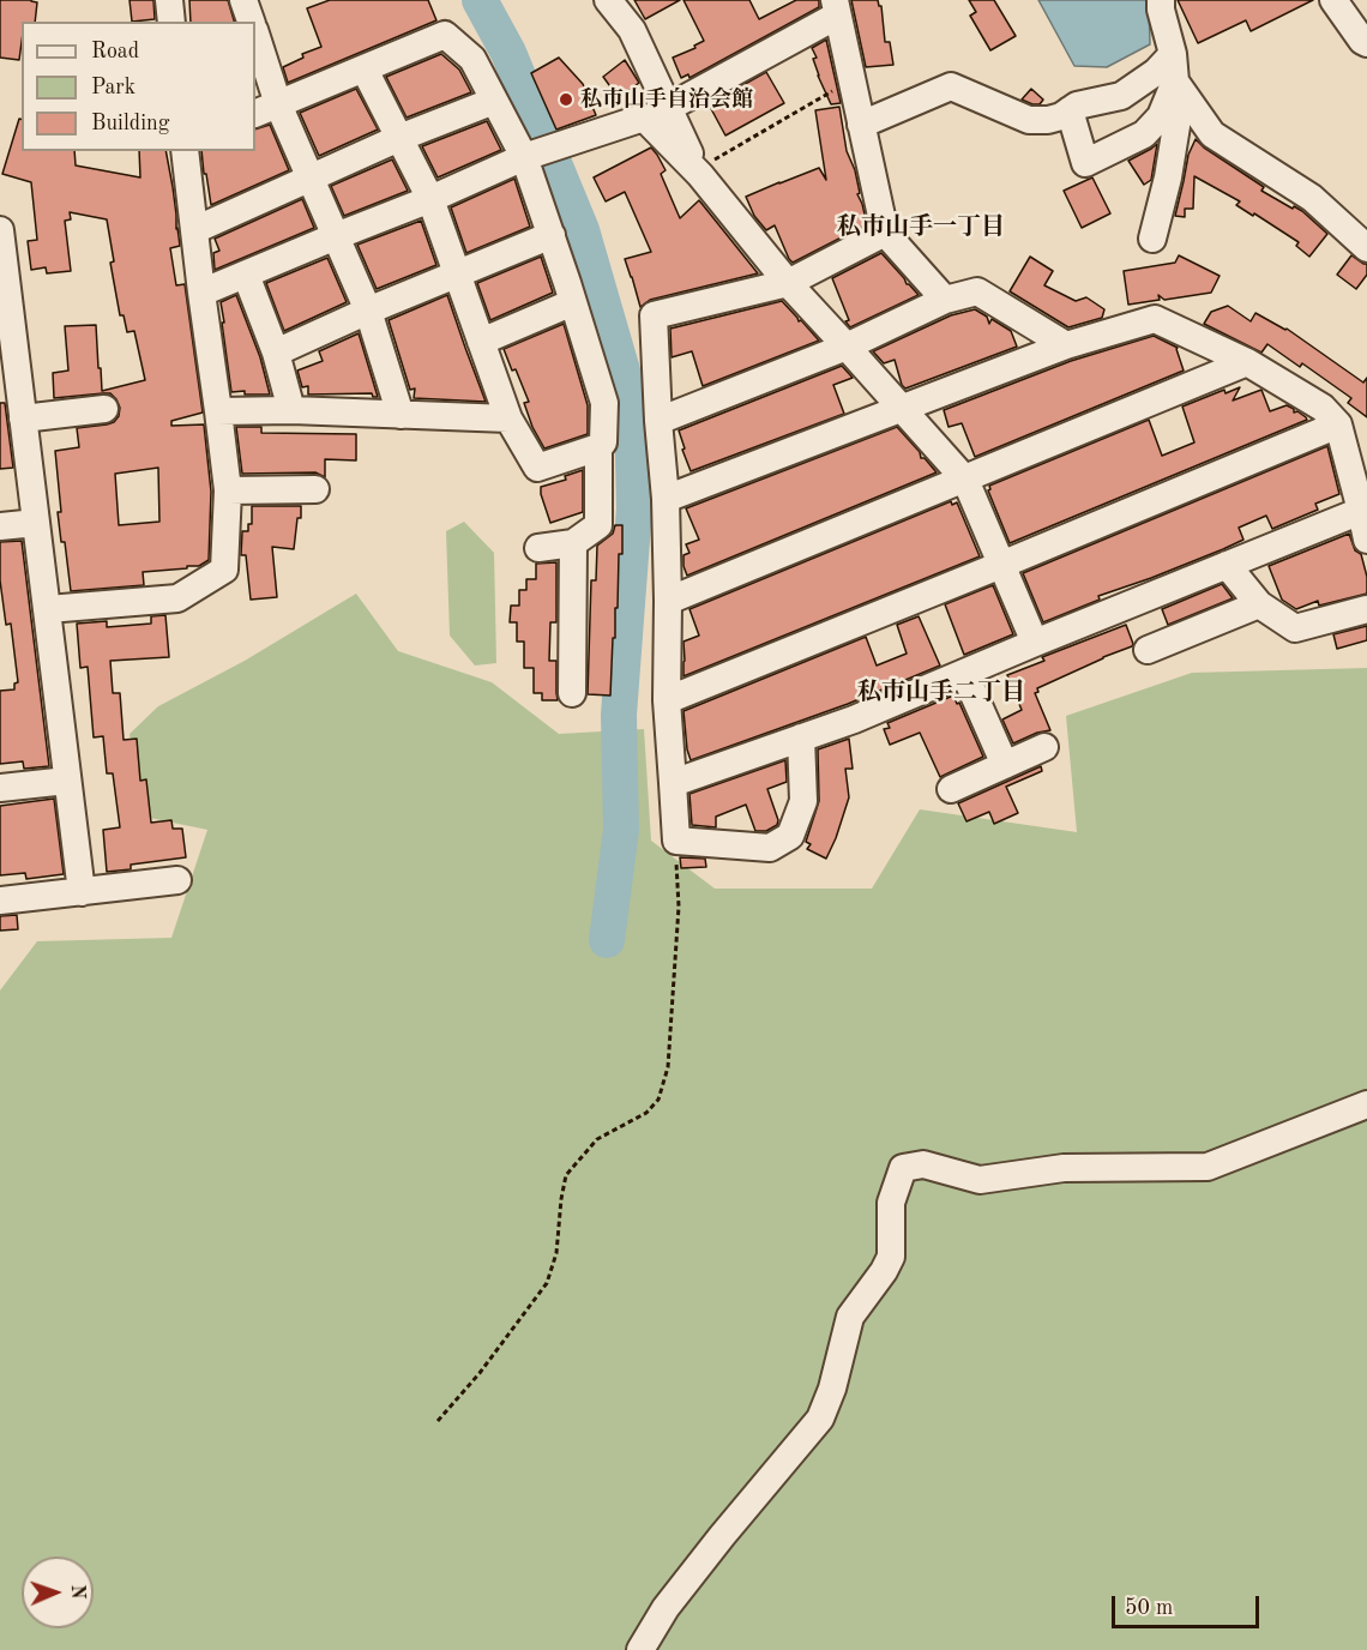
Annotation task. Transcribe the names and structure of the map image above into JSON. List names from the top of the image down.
{
  "districts": ["私市山手一丁目", "私市山手二丁目"],
  "places": ["私市山手自治会館"],
  "legend": ["Road", "Park", "Building"],
  "scale_bar": "50 m",
  "north": "right"
}
